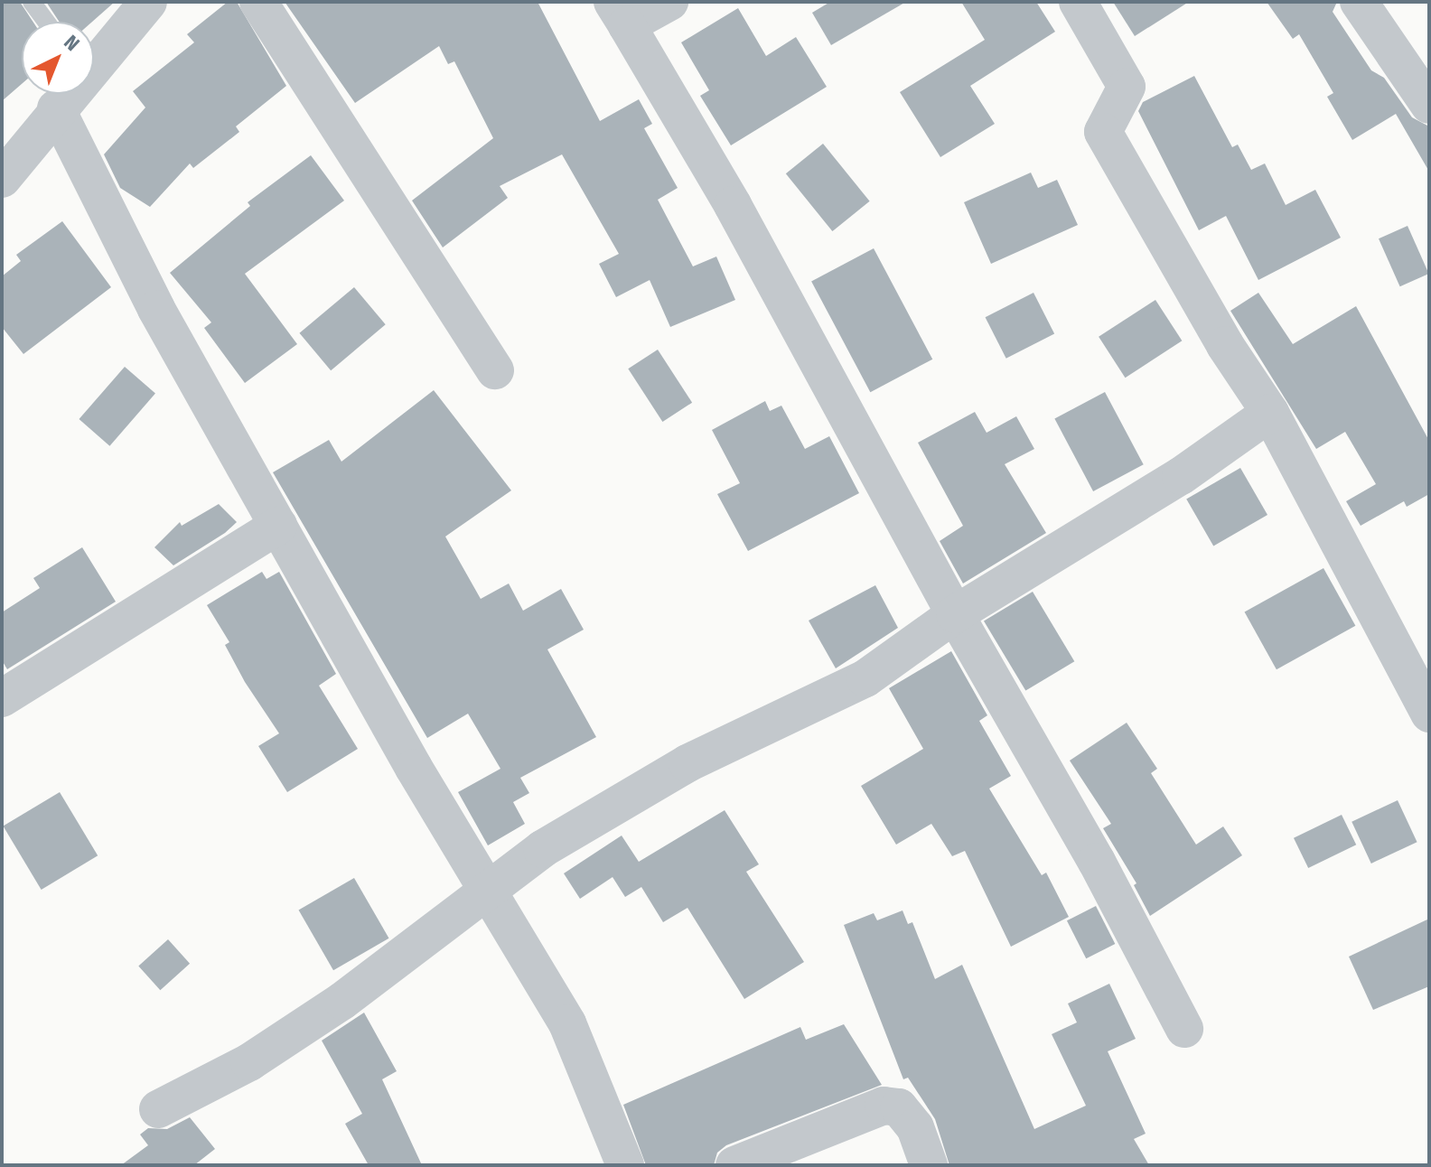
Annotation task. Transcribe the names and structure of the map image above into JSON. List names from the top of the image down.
{
  "north": "top right"
}
